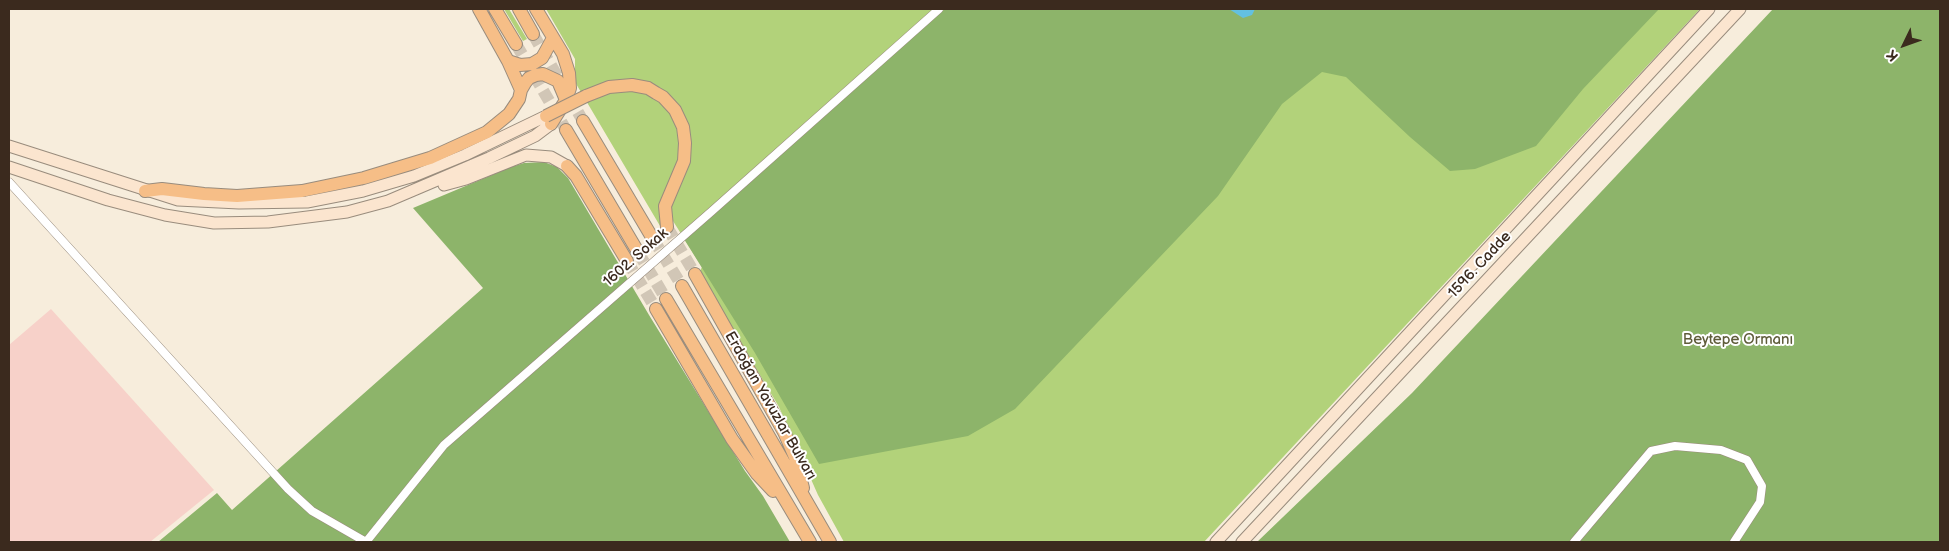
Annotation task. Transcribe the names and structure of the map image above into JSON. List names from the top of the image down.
{
  "streets": {
    "main road": ["1596. Cadde", "Erdoğan Yavuzlar Bulvarı"],
    "street": ["1602. Sokak"]
  },
  "parks": ["Beytepe Ormanı"],
  "north": "bottom left"
}
